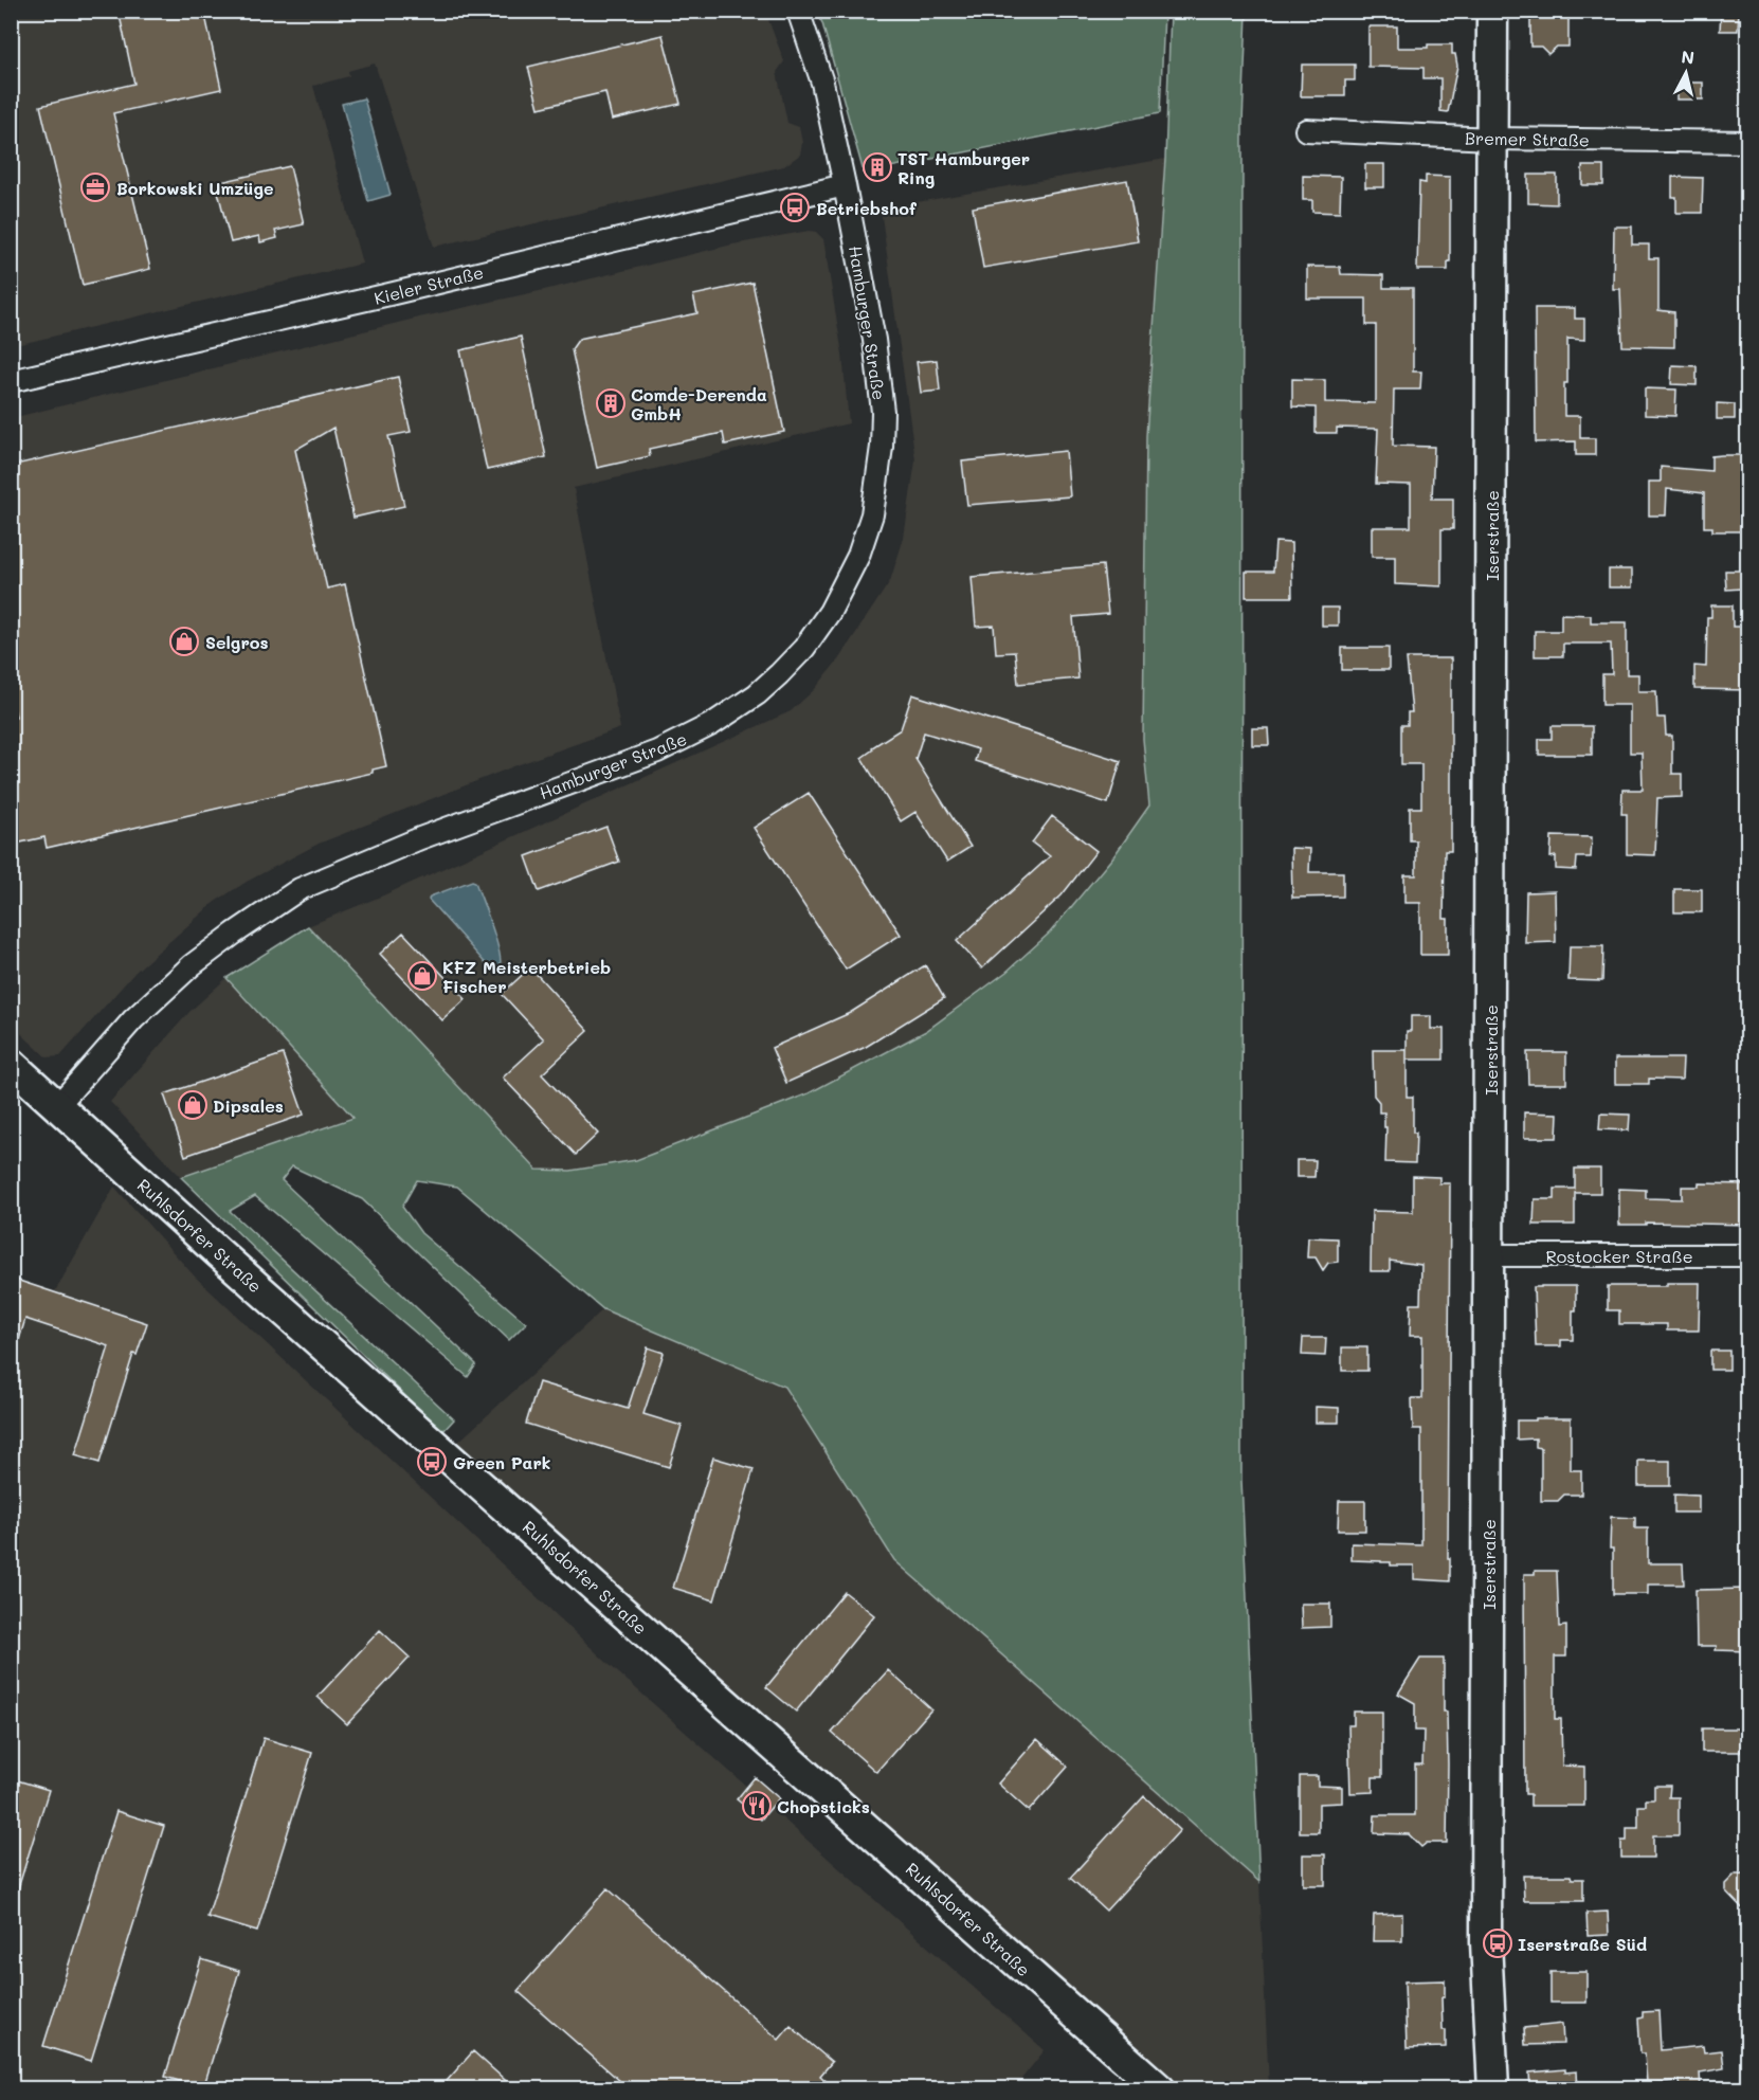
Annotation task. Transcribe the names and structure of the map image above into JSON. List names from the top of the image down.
{
  "streets": {
    "street": [
      "Bremer Straße",
      "Kieler Straße",
      "Hamburger Straße",
      "Iserstraße",
      "Ruhlsdorfer Straße",
      "Rostocker Straße"
    ]
  },
  "crossings": [
    ["Bremer Straße", "Iserstraße"],
    ["Kieler Straße", "Hamburger Straße"],
    ["Hamburger Straße", "Ruhlsdorfer Straße"],
    ["Iserstraße", "Rostocker Straße"]
  ],
  "places": {
    "building": ["TST Hamburger Ring", "Comde-Derenda GmbH"],
    "office": ["Borkowski Umzüge"],
    "bus stop": ["Betriebshof", "Green Park", "Iserstraße Süd"],
    "shop": ["Selgros", "KFZ Meisterbetrieb Fischer", "Dipsales"],
    "restaurant": ["Chopsticks"]
  },
  "north": "top"
}
